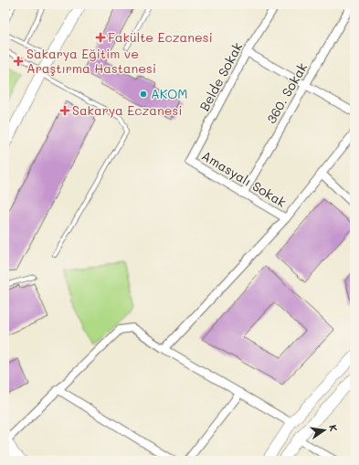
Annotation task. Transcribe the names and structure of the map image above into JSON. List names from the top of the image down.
{
  "streets": {
    "street": ["Belde Sokak", "360. Sokak", "Amasyalı Sokak"]
  },
  "crossings": [
    ["Belde Sokak", "Amasyalı Sokak"],
    ["360. Sokak", "Amasyalı Sokak"]
  ],
  "places": {
    "health": ["Fakülte Eczanesi", "Sakarya Eğitim ve Araştırma Hastanesi", "Sakarya Eczanesi"],
    "other": ["AKOM"]
  },
  "north": "right"
}
